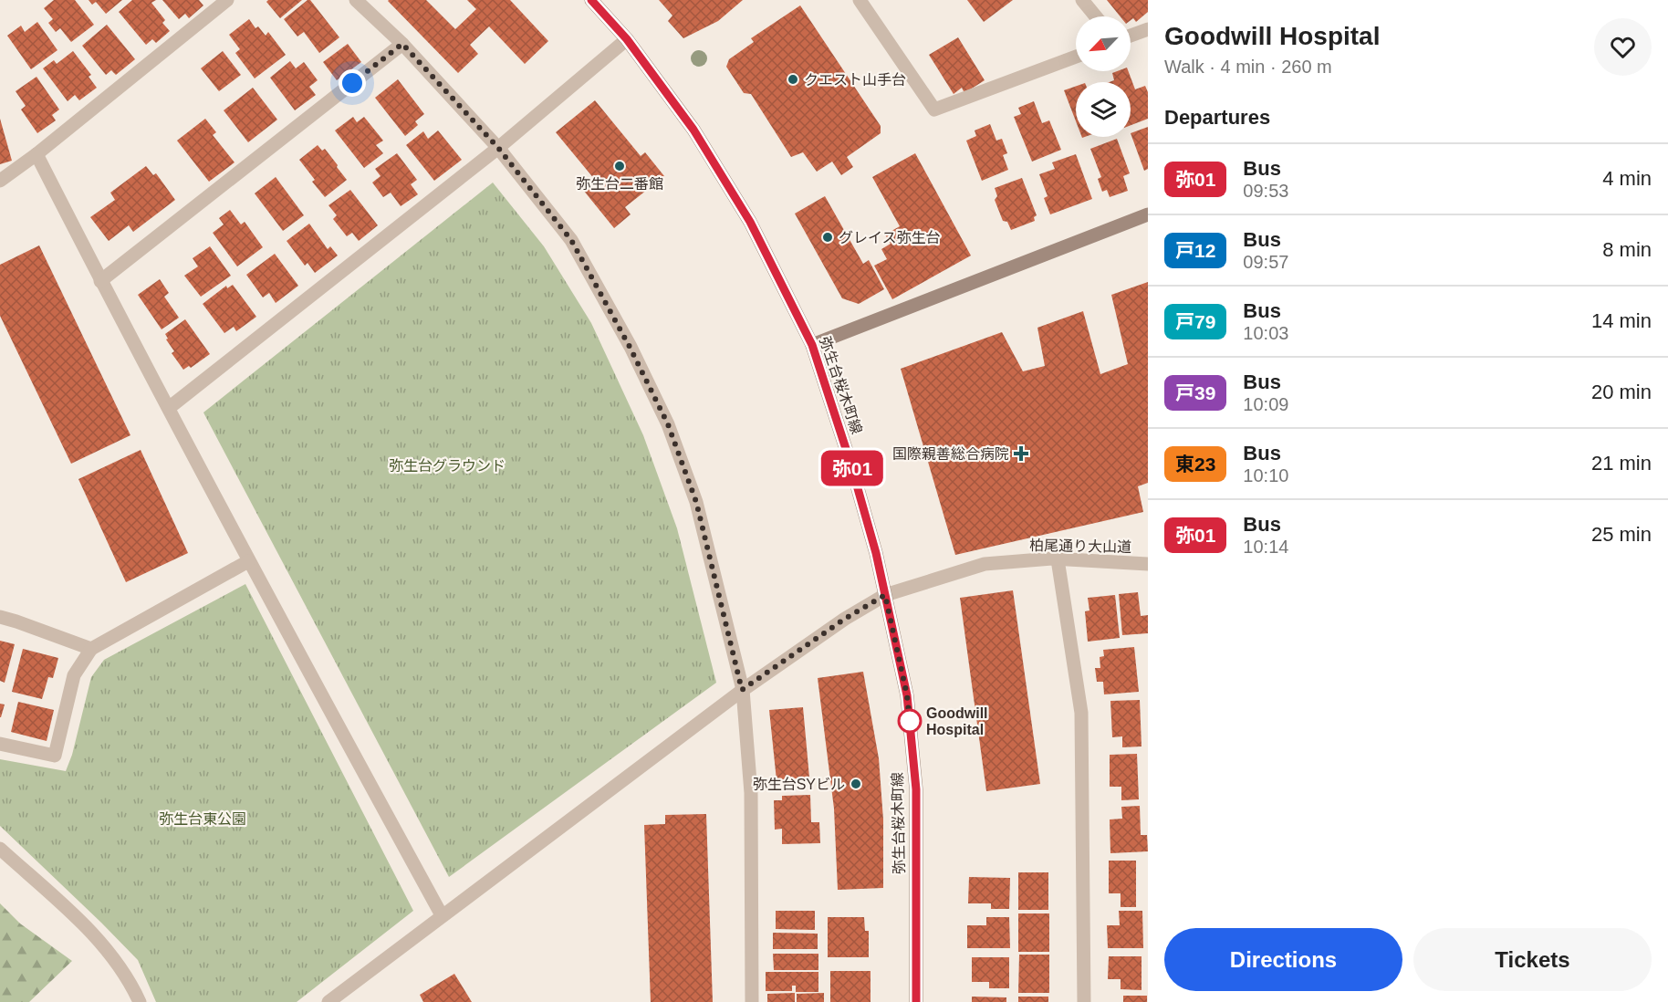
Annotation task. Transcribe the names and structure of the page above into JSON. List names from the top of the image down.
{
  "streets": {
    "main road": ["弥生台桜木町線"],
    "street": ["柏尾通り大山道"]
  },
  "crossings": [
    ["弥生台桜木町線", "柏尾通り大山道"]
  ],
  "parks": ["弥生台グラウンド", "弥生台東公園"],
  "places": {
    "other": [
      "クエスト山手台",
      "弥生台二番館",
      "グレイス弥生台",
      "Goodwill Hospital",
      "弥生台SYビル"
    ],
    "health": ["国際親善総合病院"]
  },
  "lines": ["bus line 弥01"],
  "north": "bottom left",
  "page": {
    "on_map": "弥01",
    "heading": [
      ["Goodwill Hospital", "Walk · 4 min · 260 m"],
      "Departures"
    ],
    "list": [
      {
        "mark": "弥01",
        "name": "Bus",
        "note": "09:53",
        "value": "4 min"
      },
      {
        "mark": "戸12",
        "name": "Bus",
        "note": "09:57",
        "value": "8 min"
      },
      {
        "mark": "戸79",
        "name": "Bus",
        "note": "10:03",
        "value": "14 min"
      },
      {
        "mark": "戸39",
        "name": "Bus",
        "note": "10:09",
        "value": "20 min"
      },
      {
        "mark": "東23",
        "name": "Bus",
        "note": "10:10",
        "value": "21 min"
      },
      {
        "mark": "弥01",
        "name": "Bus",
        "note": "10:14",
        "value": "25 min"
      }
    ],
    "buttons": ["Directions", "Tickets"]
  }
}
